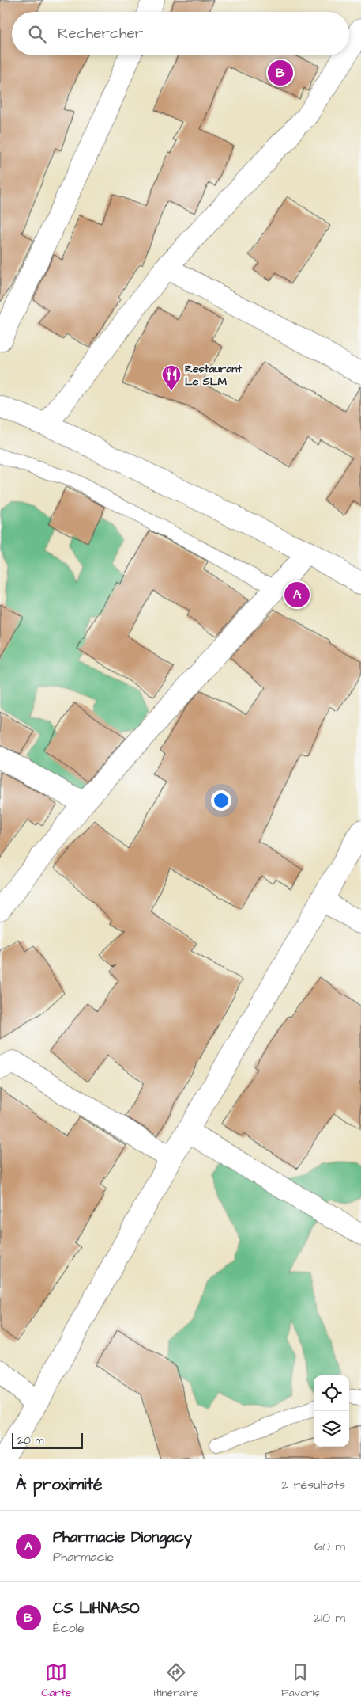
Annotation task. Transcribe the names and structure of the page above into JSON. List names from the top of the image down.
{
  "places": {
    "restaurant": ["Restaurant Le SLM"]
  },
  "scale_bar": "20 m",
  "page": {
    "search": "Rechercher",
    "pins": ["B", "A"],
    "scale": "20 m",
    "heading": ["À proximité", "2 résultats"],
    "list": [
      {
        "mark": "A",
        "name": "Pharmacie Diongacy",
        "note": "Pharmacie",
        "value": "60 m"
      },
      {
        "mark": "B",
        "name": "CS LIHNASO",
        "note": "École",
        "value": "210 m"
      }
    ],
    "nav": ["Carte", "Itinéraire", "Favoris"]
  }
}
